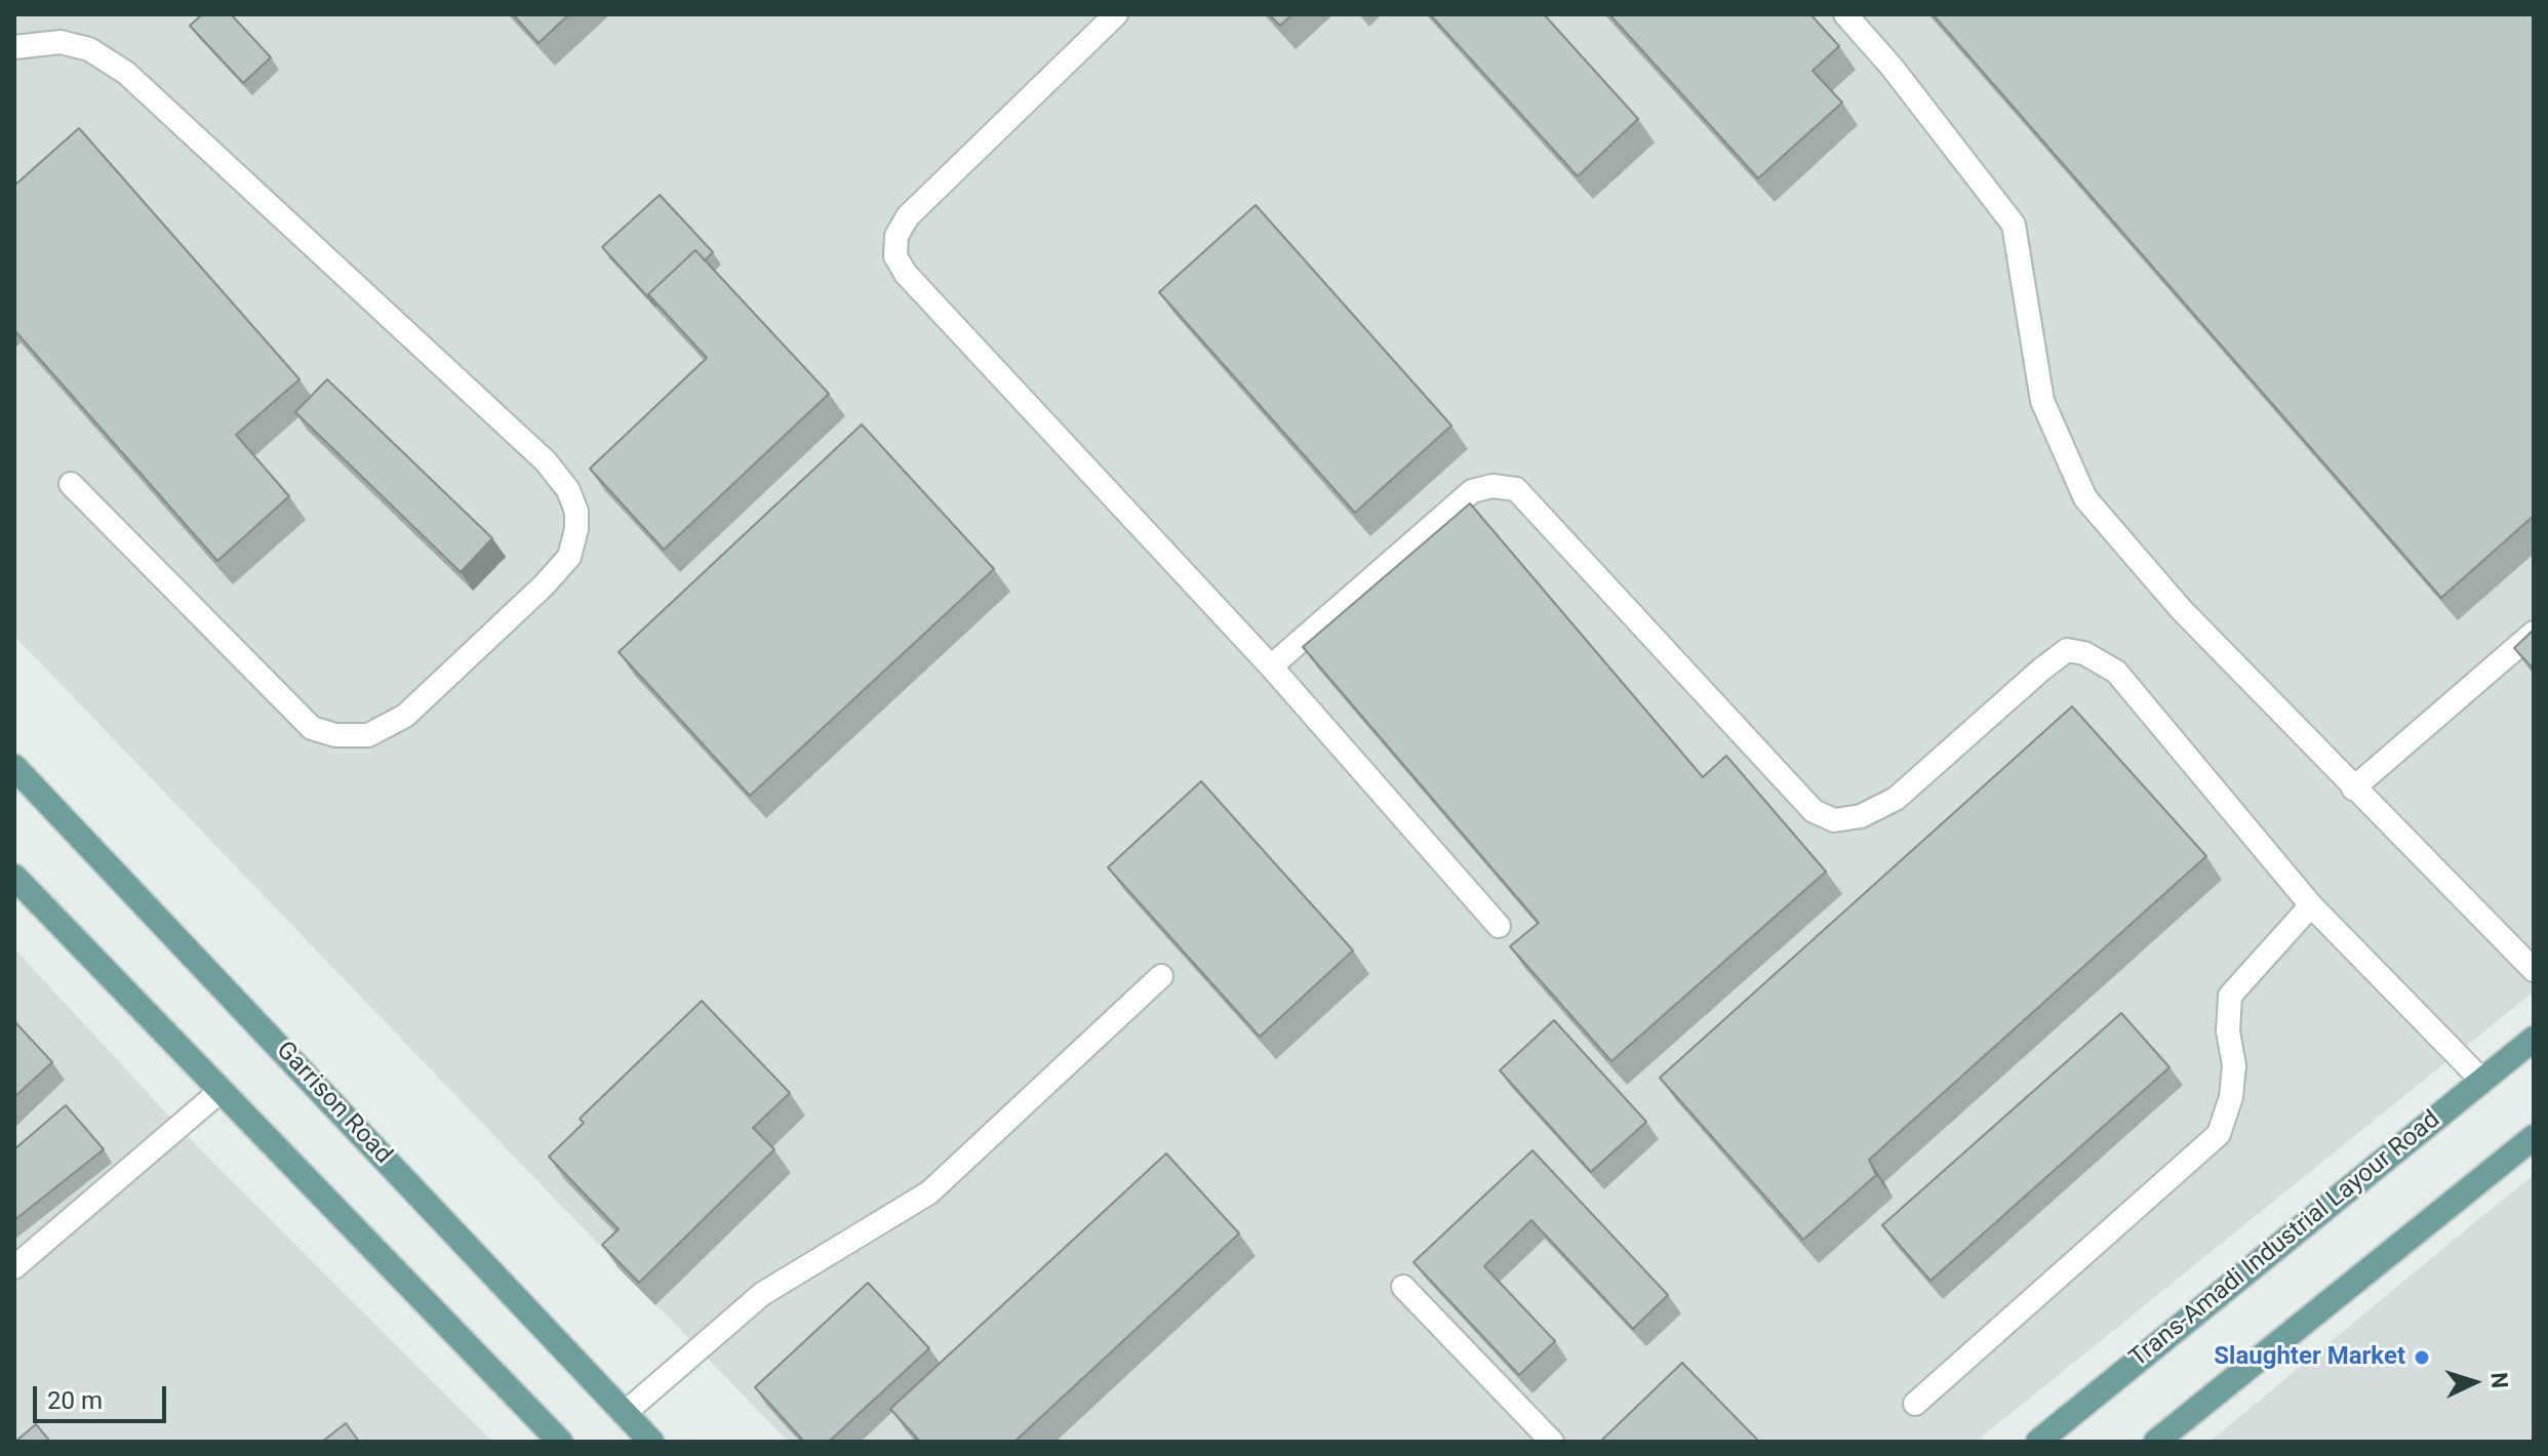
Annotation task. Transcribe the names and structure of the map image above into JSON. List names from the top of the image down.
{
  "streets": {
    "main road": ["Garrison Road", "Trans-Amadi Industrial Layour Road"]
  },
  "places": ["Slaughter Market"],
  "scale_bar": "20 m",
  "north": "right"
}
